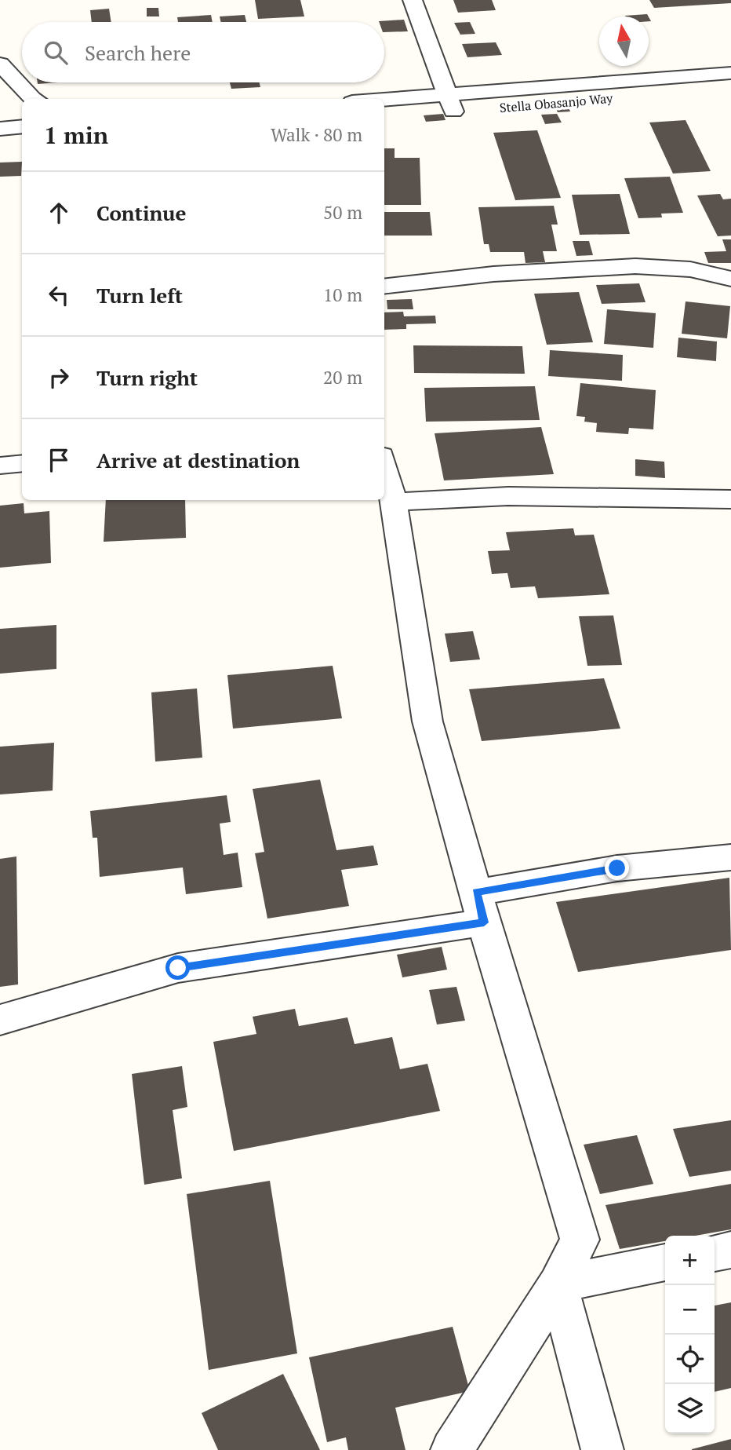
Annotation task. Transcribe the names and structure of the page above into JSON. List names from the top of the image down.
{
  "streets": {
    "street": ["Stella Obasanjo Way"]
  },
  "north": "top",
  "page": {
    "search": "Search here",
    "heading": ["1 min", "Walk · 80 m"],
    "list": [
      ["Continue", "50 m"],
      ["Turn left", "10 m"],
      ["Turn right", "20 m"],
      "Arrive at destination"
    ],
    "map_buttons": ["+", "−"]
  }
}
